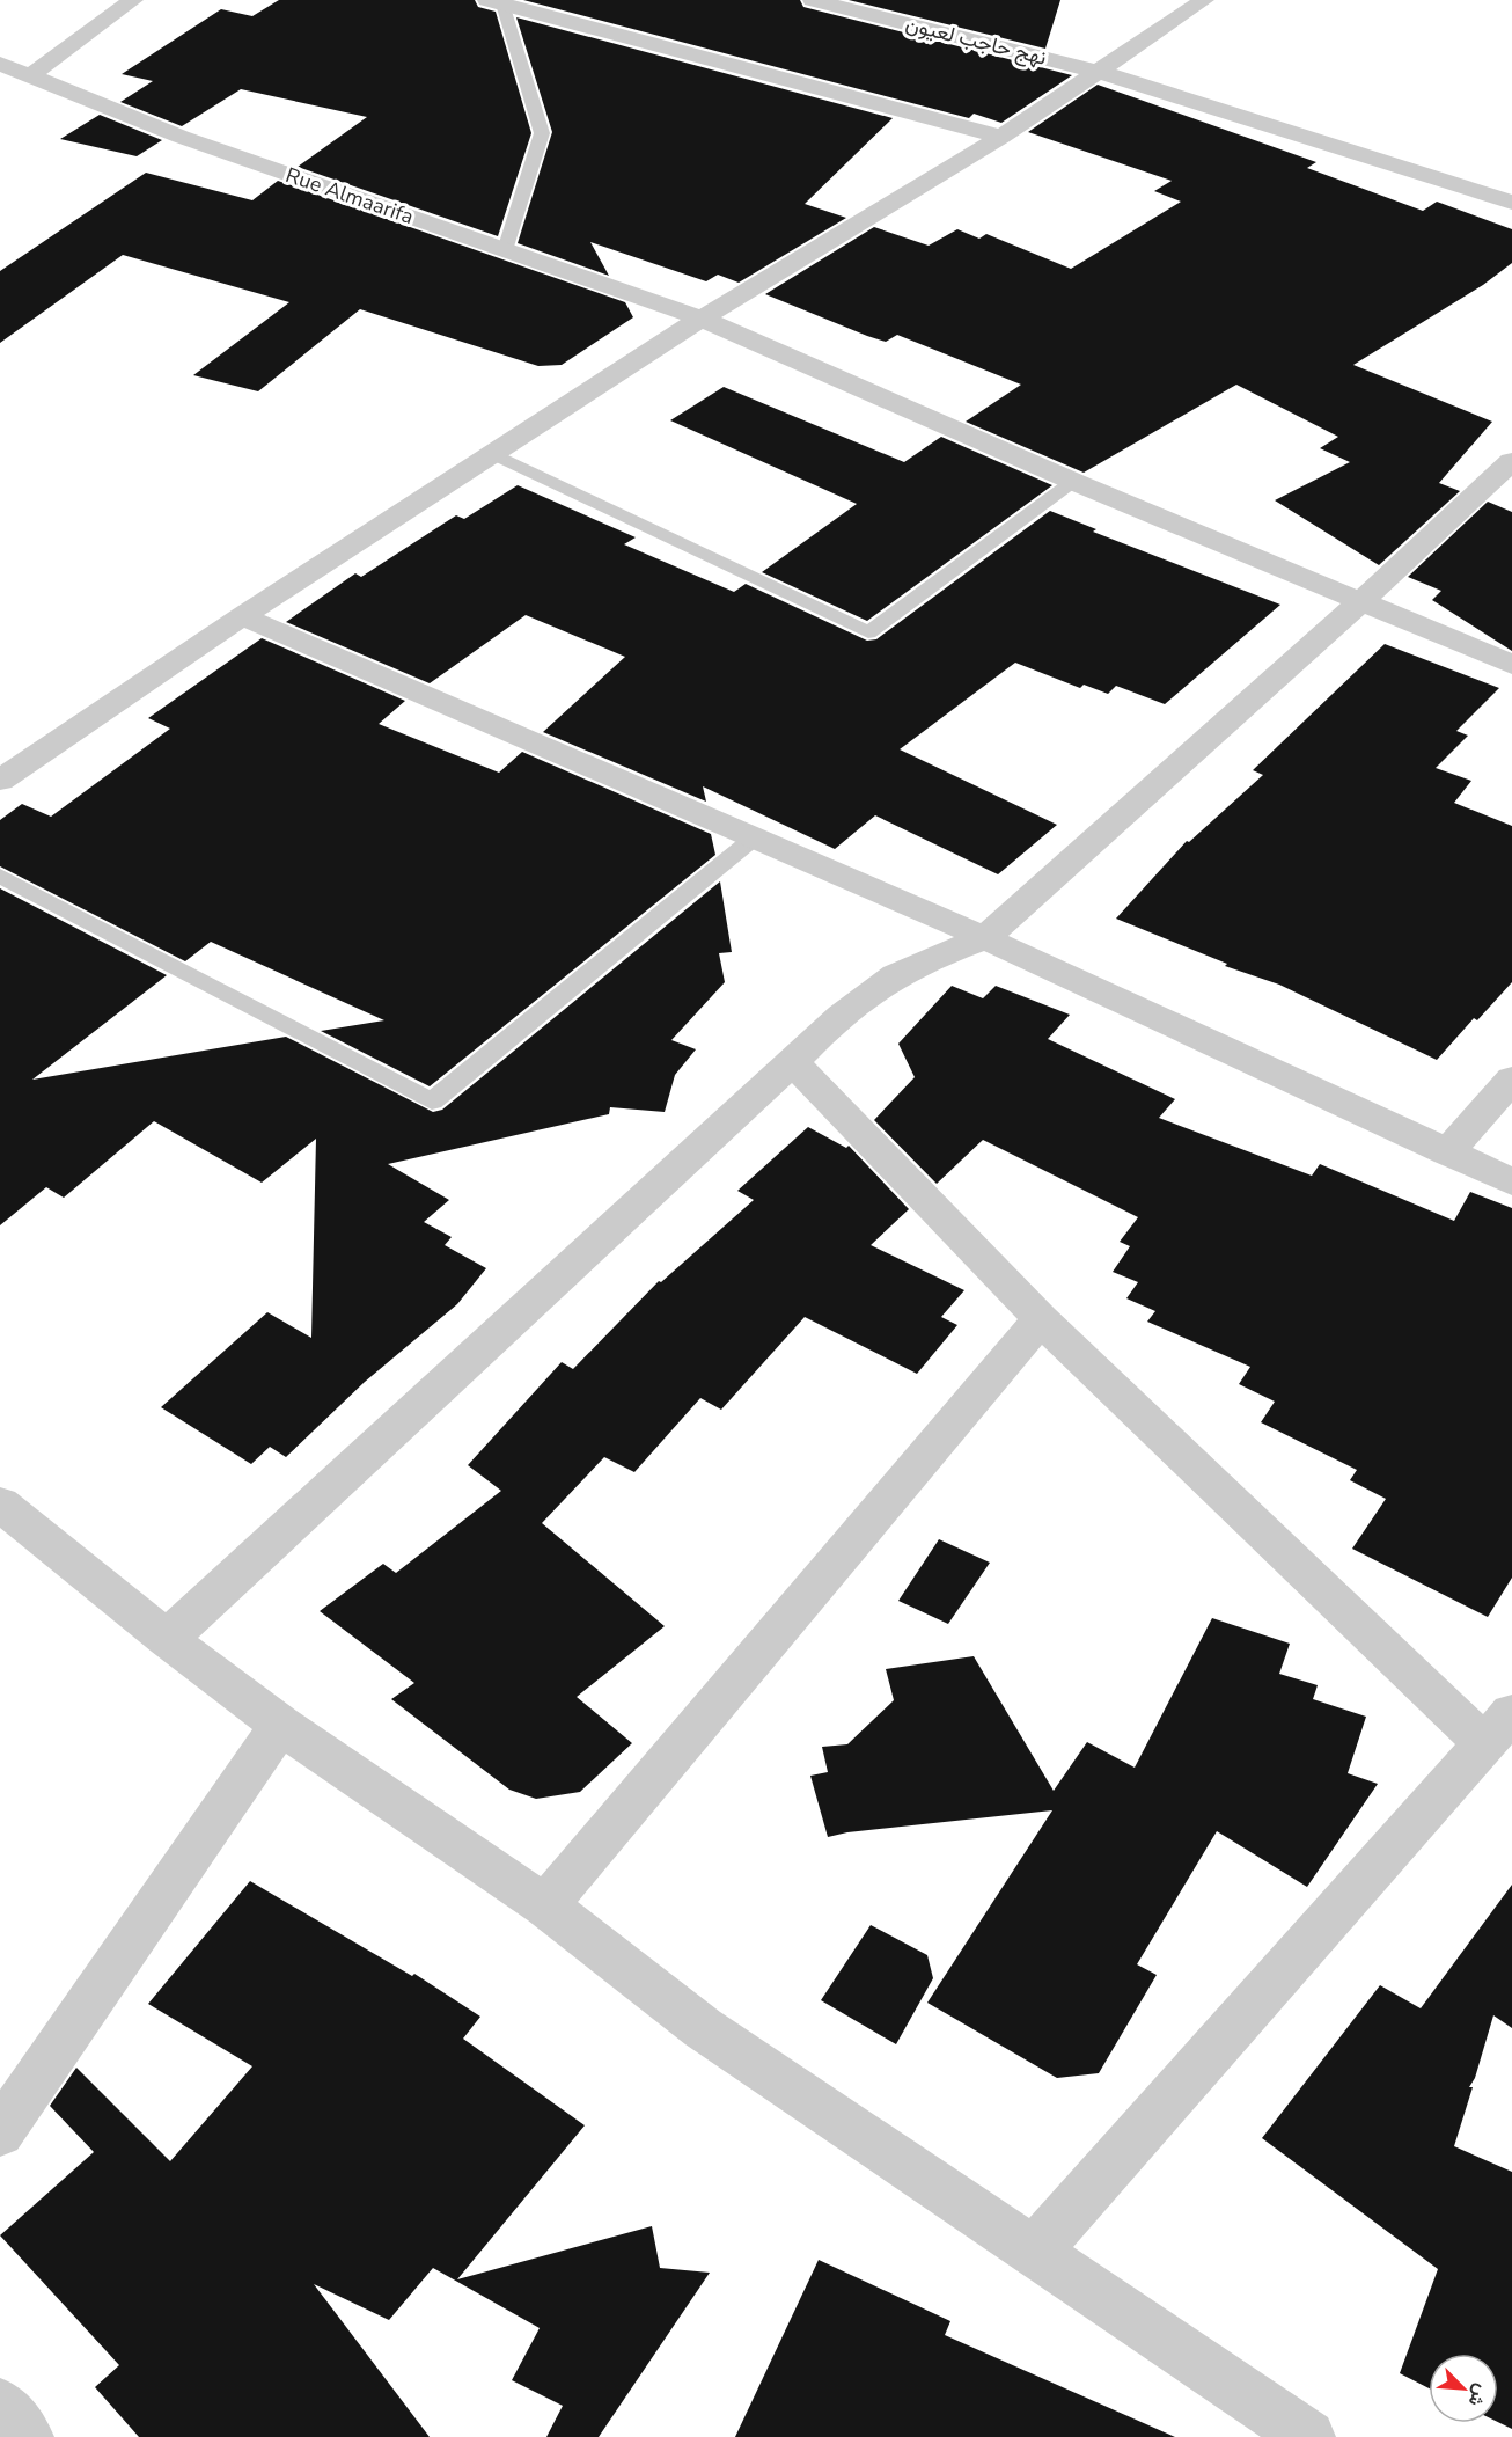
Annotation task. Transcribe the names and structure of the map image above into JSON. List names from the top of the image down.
{
  "streets": {
    "street": ["نهج حاجب لعيون", "Rue Almaarifa"]
  },
  "north": "bottom right"
}
